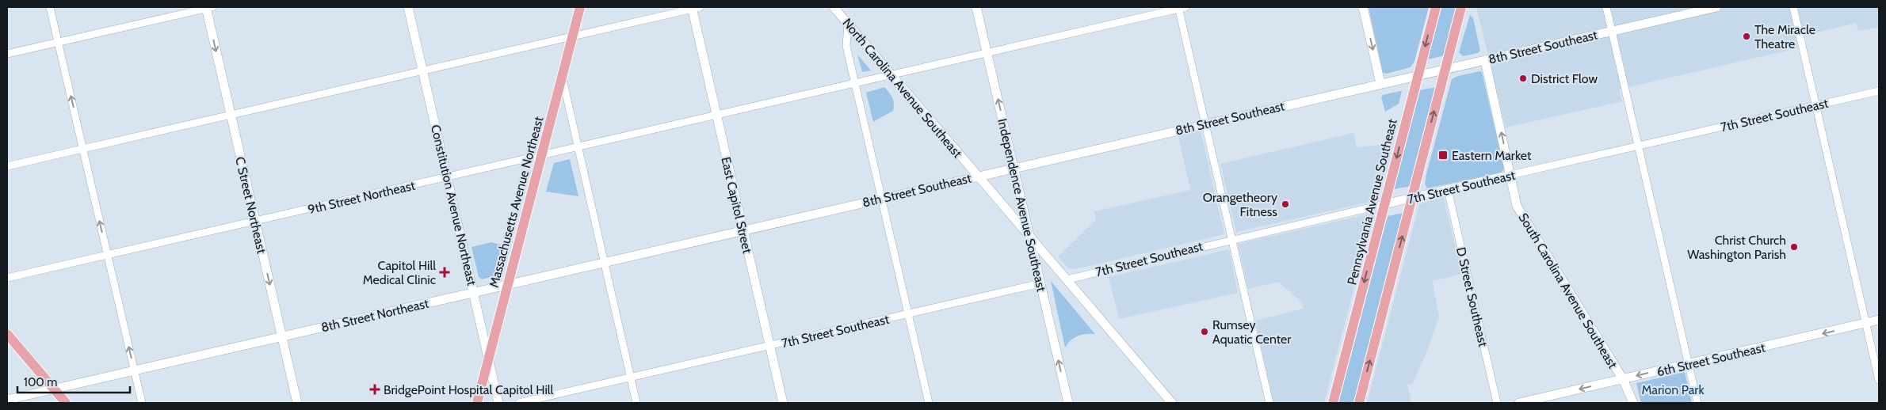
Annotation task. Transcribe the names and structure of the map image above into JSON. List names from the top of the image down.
{
  "streets": {
    "main road": [
      "8th Street Southeast",
      "North Carolina Avenue Southeast",
      "7th Street Southeast",
      "Massachusetts Avenue Northeast",
      "Pennsylvania Avenue Southeast",
      "C Street Northeast",
      "Constitution Avenue Northeast",
      "East Capitol Street",
      "Independence Avenue Southeast",
      "South Carolina Avenue Southeast",
      "8th Street Northeast",
      "6th Street Southeast"
    ],
    "street": ["9th Street Northeast", "D Street Southeast"]
  },
  "crossings": [
    ["8th Street Southeast", "North Carolina Avenue Southeast"],
    ["8th Street Southeast", "Pennsylvania Avenue Southeast"],
    ["8th Street Southeast", "East Capitol Street"],
    ["8th Street Southeast", "Independence Avenue Southeast"],
    ["8th Street Southeast", "8th Street Northeast"],
    ["North Carolina Avenue Southeast", "7th Street Southeast"],
    ["North Carolina Avenue Southeast", "9th Street Northeast"],
    ["North Carolina Avenue Southeast", "Independence Avenue Southeast"],
    ["7th Street Southeast", "Pennsylvania Avenue Southeast"],
    ["7th Street Southeast", "East Capitol Street"],
    ["7th Street Southeast", "Independence Avenue Southeast"],
    ["7th Street Southeast", "South Carolina Avenue Southeast"],
    ["7th Street Southeast", "D Street Southeast"],
    ["9th Street Northeast", "Massachusetts Avenue Northeast"],
    ["9th Street Northeast", "C Street Northeast"],
    ["9th Street Northeast", "Constitution Avenue Northeast"],
    ["9th Street Northeast", "East Capitol Street"],
    ["9th Street Northeast", "Independence Avenue Southeast"],
    ["Massachusetts Avenue Northeast", "Constitution Avenue Northeast"],
    ["Massachusetts Avenue Northeast", "8th Street Northeast"],
    ["C Street Northeast", "8th Street Northeast"],
    ["Constitution Avenue Northeast", "8th Street Northeast"],
    ["East Capitol Street", "8th Street Northeast"],
    ["South Carolina Avenue Southeast", "6th Street Southeast"]
  ],
  "one_way": ["C Street Northeast", "Independence Avenue Southeast", "6th Street Southeast"],
  "parks": ["Marion Park"],
  "places": {
    "other": [
      "The Miracle Theatre",
      "District Flow",
      "Orangetheory Fitness",
      "Christ Church Washington Parish",
      "Rumsey Aquatic Center"
    ],
    "transit": ["Eastern Market"],
    "health": ["Capitol Hill Medical Clinic", "BridgePoint Hospital Capitol Hill"]
  },
  "scale_bar": "100 m"
}
